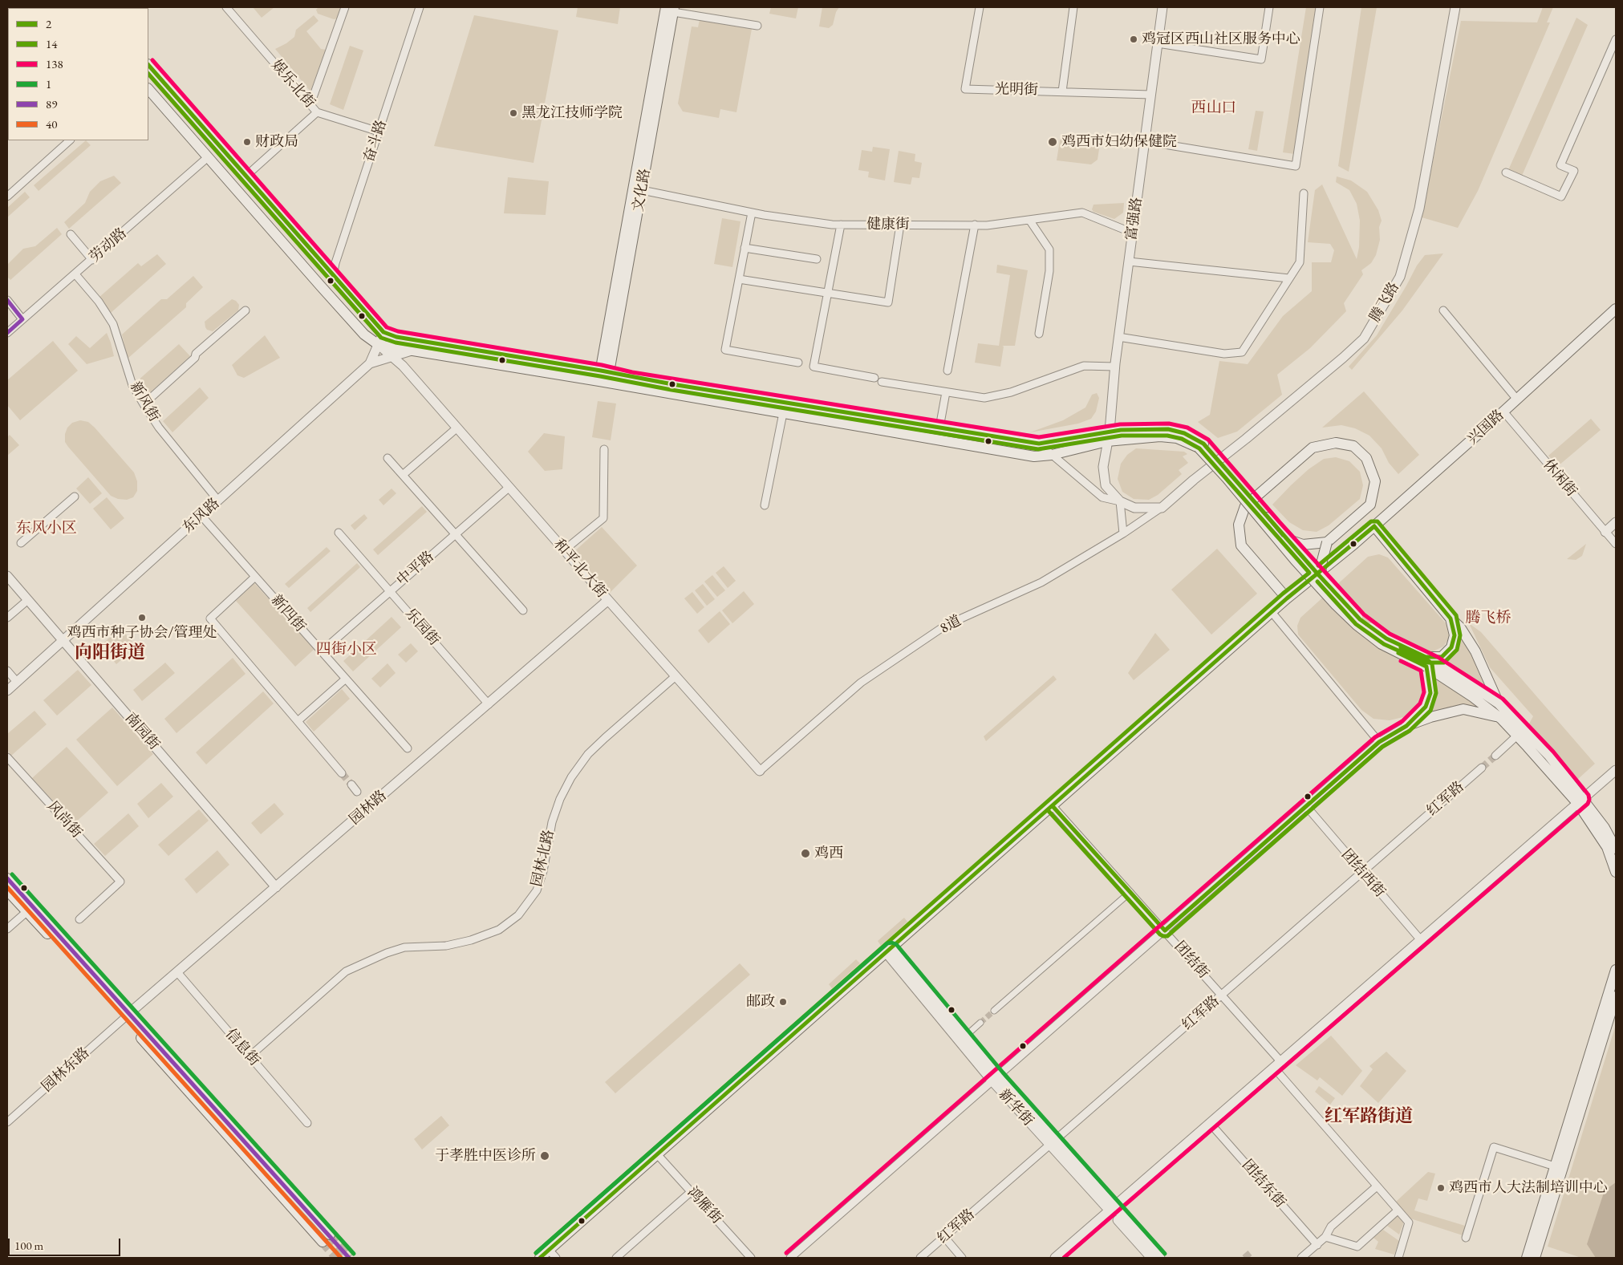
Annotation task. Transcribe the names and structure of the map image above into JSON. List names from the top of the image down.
{
  "streets": {
    "main road": ["文化路", "兴国路", "和平北大街"],
    "street": [
      "娱乐北街",
      "光明街",
      "奋斗路",
      "富强路",
      "健康街",
      "劳动路",
      "腾飞路",
      "新风街",
      "休闲街",
      "东风路",
      "中平路",
      "新四街",
      "8道",
      "乐园街",
      "南园街",
      "红军路",
      "园林路",
      "风尚街",
      "园林北路",
      "团结西街",
      "团结街",
      "信息街",
      "园林东路",
      "新华街",
      "团结东街",
      "鸿雁街"
    ]
  },
  "crossings": [
    ["娱乐北街", "奋斗路"],
    ["光明街", "富强路"],
    ["奋斗路", "和平北大街"],
    ["文化路", "健康街"],
    ["富强路", "健康街"],
    ["劳动路", "新风街"],
    ["腾飞路", "8道"],
    ["新风街", "东风路"],
    ["兴国路", "休闲街"],
    ["东风路", "新四街"],
    ["东风路", "南园街"],
    ["中平路", "和平北大街"],
    ["中平路", "新四街"],
    ["中平路", "乐园街"],
    ["和平北大街", "8道"],
    ["和平北大街", "园林路"],
    ["和平北大街", "园林北路"],
    ["乐园街", "园林路"],
    ["南园街", "园林路"],
    ["红军路", "团结西街"],
    ["红军路", "团结街"],
    ["红军路", "新华街"],
    ["园林路", "信息街"],
    ["园林路", "园林东路"],
    ["园林北路", "信息街"]
  ],
  "districts": [
    "西山口",
    "东风小区",
    "腾飞桥",
    "四街小区",
    "向阳街道",
    "红军路街道"
  ],
  "places": [
    "鸡冠区西山社区服务中心",
    "黑龙江技师学院",
    "财政局",
    "鸡西市妇幼保健院",
    "鸡西市种子协会/管理处",
    "鸡西",
    "邮政",
    "于孝胜中医诊所",
    "鸡西市人大法制培训中心"
  ],
  "lines": [
    "transit line 138",
    "transit line 2",
    "transit line 14",
    "transit line 89",
    "transit line 1",
    "transit line 40"
  ],
  "legend": [
    "2",
    "14",
    "138",
    "1",
    "89",
    "40"
  ],
  "scale_bar": "100 m"
}
